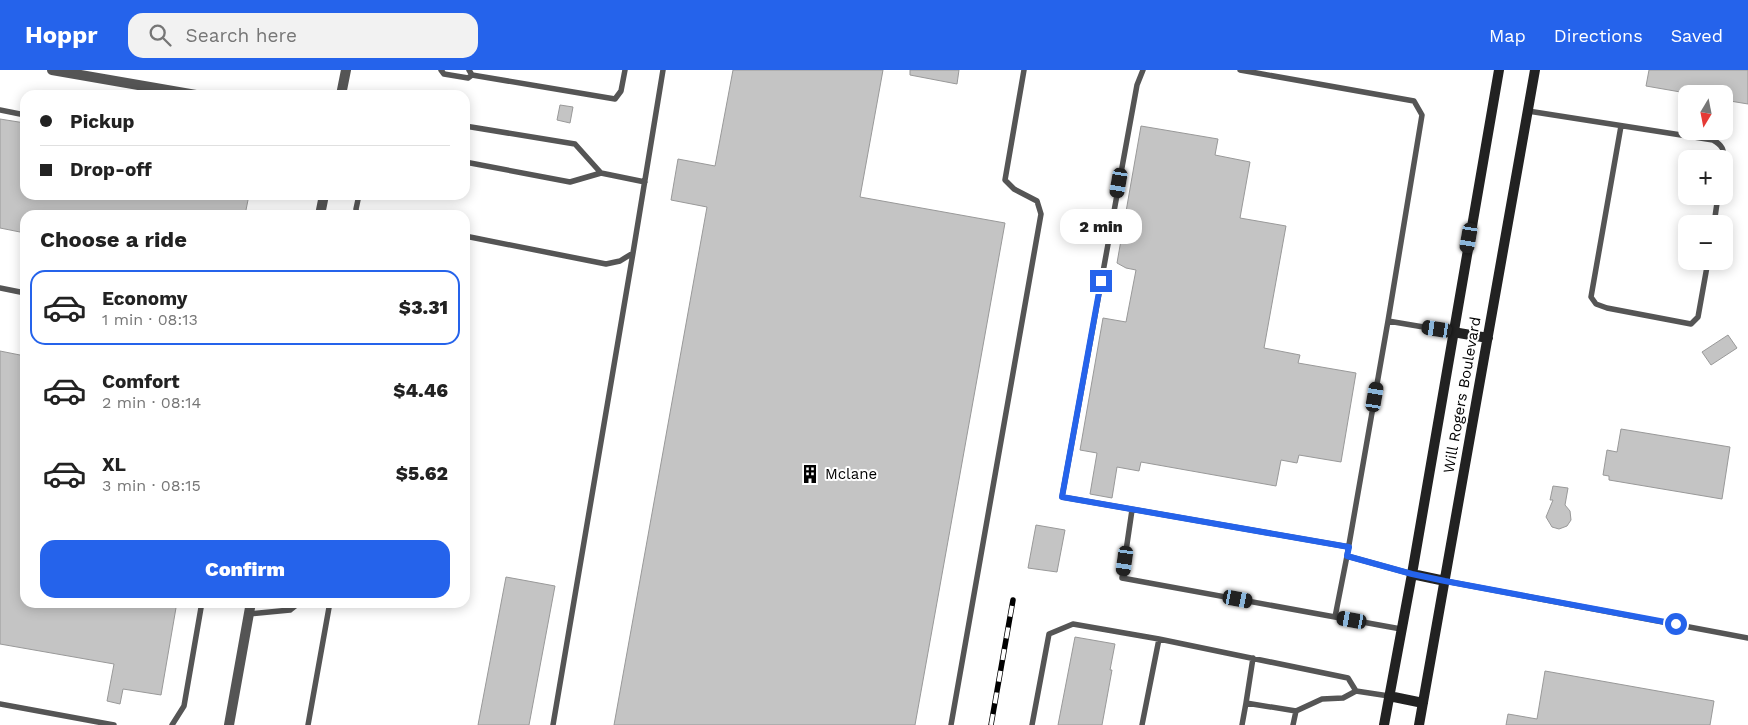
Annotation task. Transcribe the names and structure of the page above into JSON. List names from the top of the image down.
{
  "streets": {
    "main road": ["Will Rogers Boulevard"]
  },
  "places": {
    "building": ["Mclane"]
  },
  "north": "bottom",
  "page": {
    "header": "Hoppr",
    "search": "Search here",
    "nav": ["Map", "Directions", "Saved"],
    "map_buttons": ["+", "−"],
    "banner": ["Pickup", "Drop-off"],
    "bubble": "2 min",
    "heading": "Choose a ride",
    "list": [
      {
        "name": "Economy",
        "note": "1 min · 08:13",
        "value": "$3.31"
      },
      {
        "name": "Comfort",
        "note": "2 min · 08:14",
        "value": "$4.46"
      },
      {
        "name": "XL",
        "note": "3 min · 08:15",
        "value": "$5.62"
      }
    ],
    "buttons": "Confirm"
  }
}
